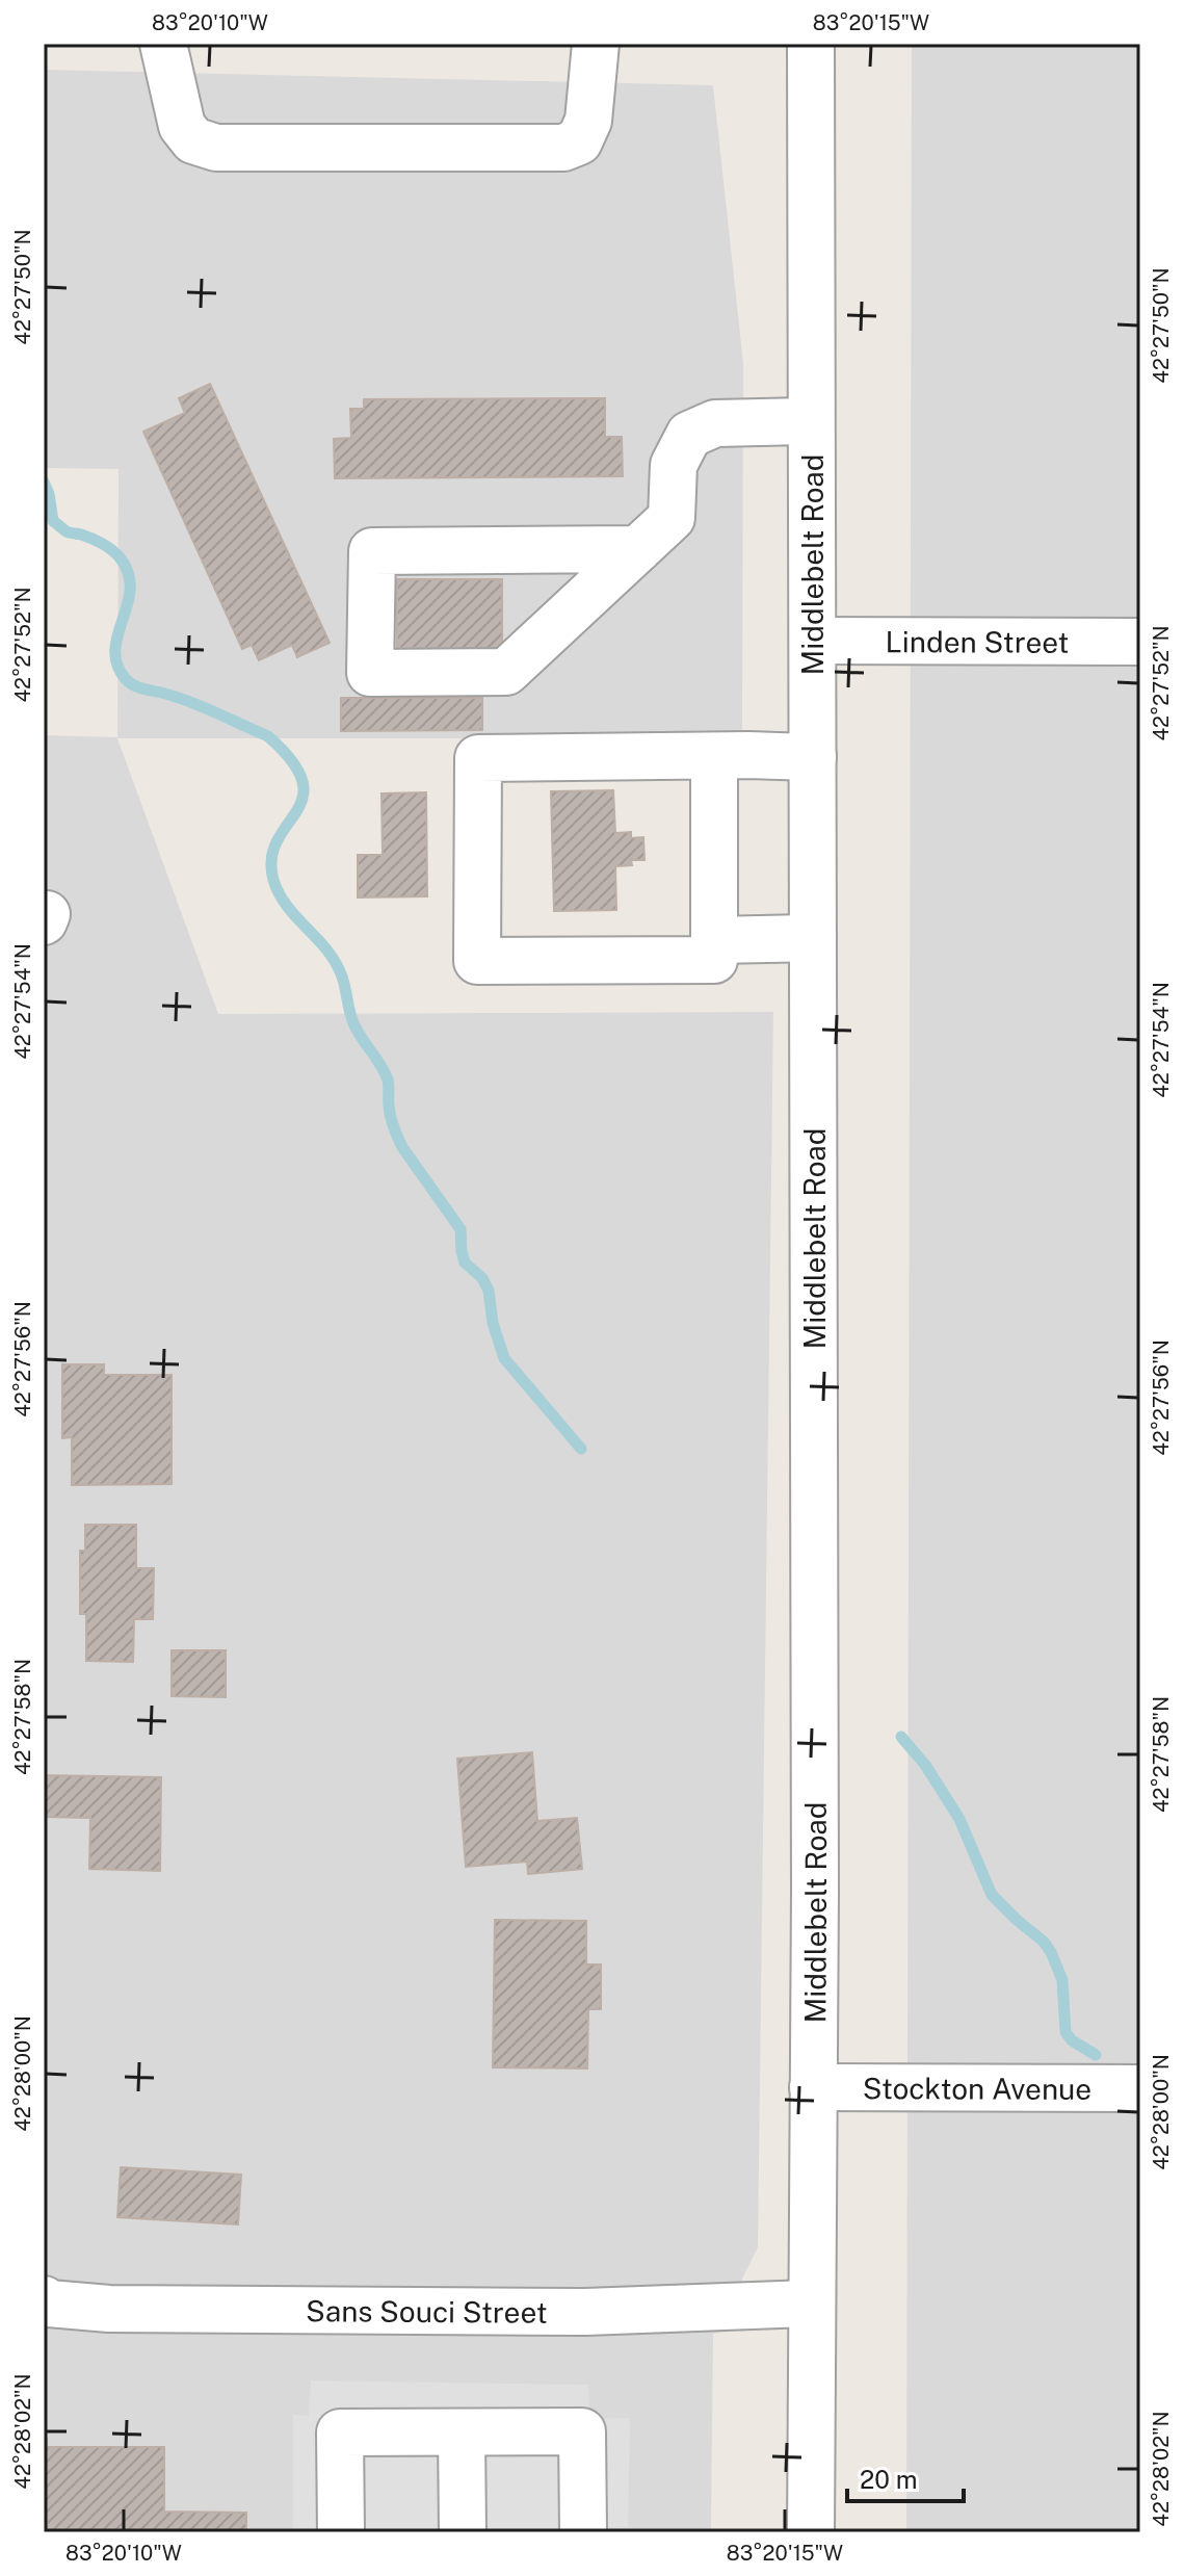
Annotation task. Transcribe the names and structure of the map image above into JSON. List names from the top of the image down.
{
  "streets": {
    "street": [
      "Middlebelt Road",
      "Linden Street",
      "Stockton Avenue",
      "Sans Souci Street"
    ]
  },
  "crossings": [
    ["Middlebelt Road", "Linden Street"],
    ["Middlebelt Road", "Stockton Avenue"],
    ["Middlebelt Road", "Sans Souci Street"]
  ],
  "scale_bar": "20 m",
  "coordinates": [
    "83°20'10\"W",
    "83°20'15\"W",
    "42°27'50\"N",
    "42°27'52\"N",
    "42°27'54\"N",
    "42°27'56\"N",
    "42°27'58\"N",
    "42°28'00\"N",
    "42°28'02\"N"
  ]
}
